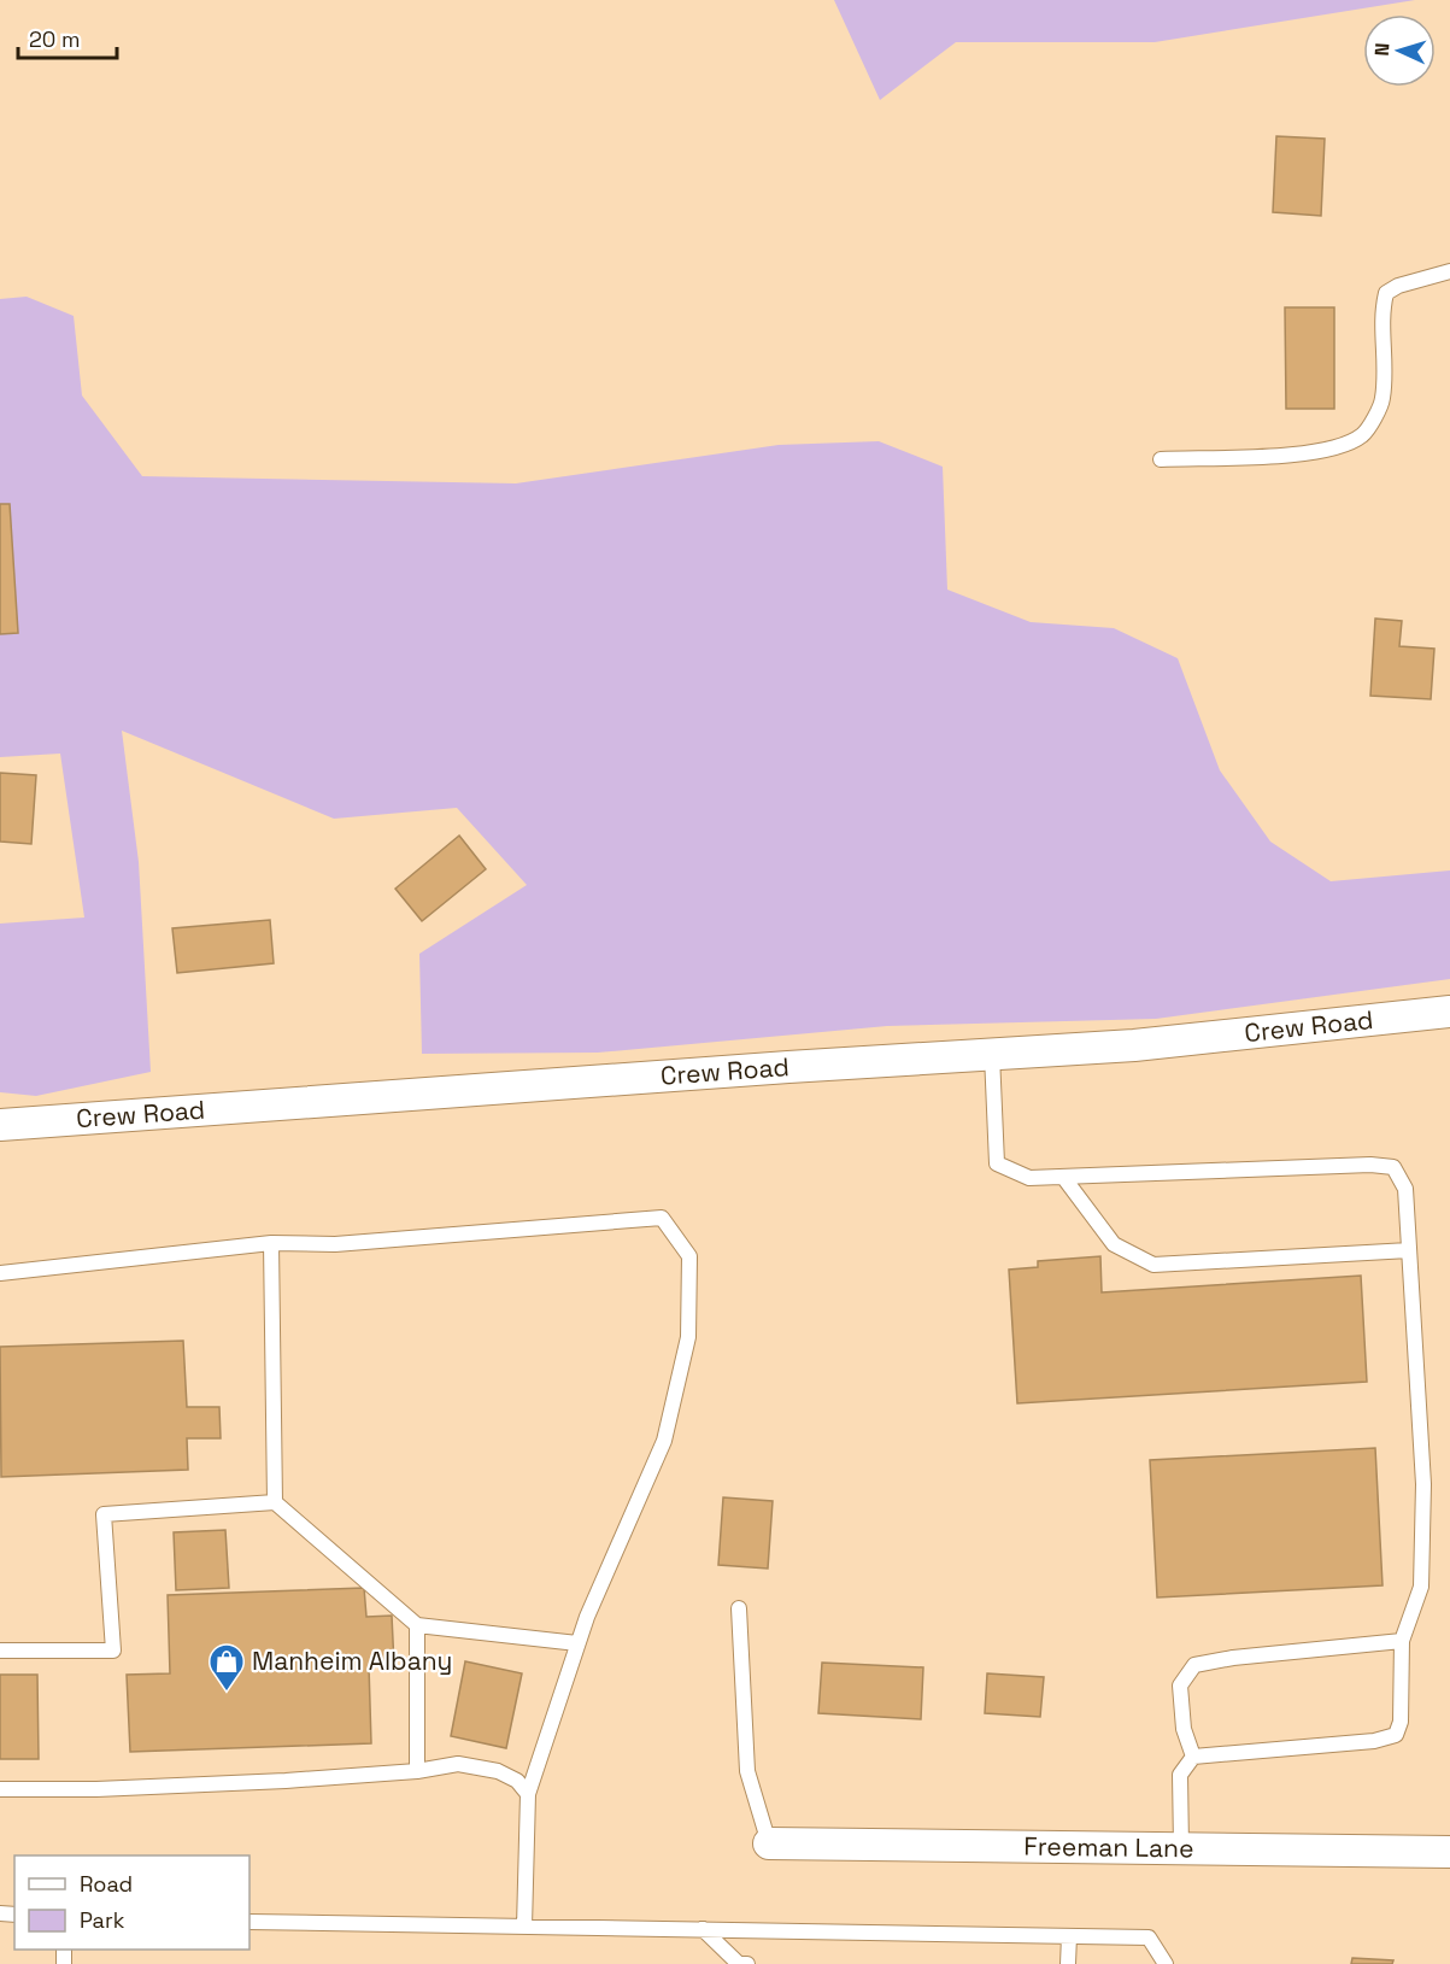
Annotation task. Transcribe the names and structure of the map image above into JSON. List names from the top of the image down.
{
  "streets": {
    "street": ["Crew Road", "Freeman Lane"]
  },
  "places": {
    "shop": ["Manheim Albany"]
  },
  "legend": ["Road", "Park"],
  "scale_bar": "20 m",
  "north": "left"
}
